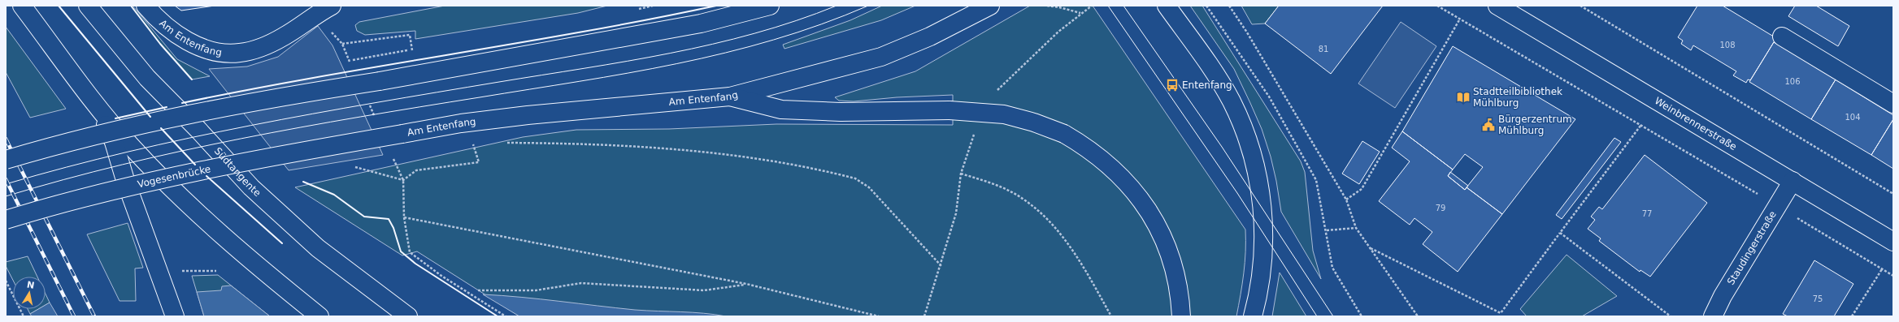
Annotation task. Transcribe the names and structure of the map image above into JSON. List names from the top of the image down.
{
  "streets": {
    "main road": [
      "Am Entenfang",
      "Weinbrennerstraße",
      "Südtangente",
      "Vogesenbrücke",
      "Staudingerstraße"
    ]
  },
  "crossings": [
    ["Am Entenfang", "Vogesenbrücke"],
    ["Weinbrennerstraße", "Staudingerstraße"]
  ],
  "places": {
    "bus stop": ["Entenfang"],
    "library": ["Stadtteilbibliothek Mühlburg"],
    "public building": ["Bürgerzentrum Mühlburg"]
  },
  "house_numbers": [
    "108",
    "81",
    "106",
    "104",
    "79",
    "77",
    "75"
  ],
  "north": "top"
}
